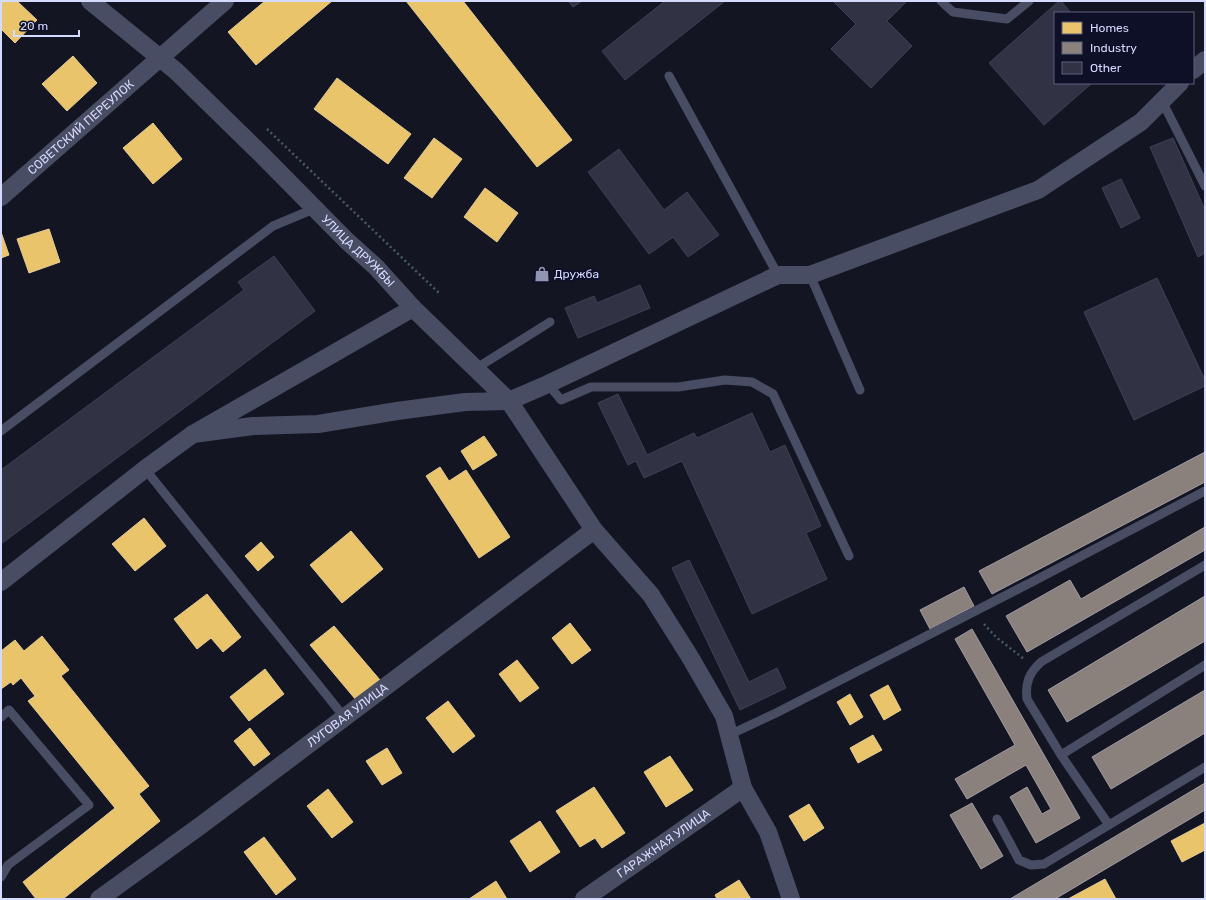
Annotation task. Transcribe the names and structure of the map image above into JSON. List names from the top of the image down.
{
  "streets": {
    "street": [
      "СОВЕТСКИЙ ПЕРЕУЛОК",
      "УЛИЦА ДРУЖБЫ",
      "ЛУГОВАЯ УЛИЦА",
      "ГАРАЖНАЯ УЛИЦА"
    ]
  },
  "crossings": [
    ["СОВЕТСКИЙ ПЕРЕУЛОК", "УЛИЦА ДРУЖБЫ"],
    ["УЛИЦА ДРУЖБЫ", "ЛУГОВАЯ УЛИЦА"],
    ["УЛИЦА ДРУЖБЫ", "ГАРАЖНАЯ УЛИЦА"]
  ],
  "places": {
    "shop": ["Дружба"]
  },
  "legend": ["Homes", "Industry", "Other"],
  "scale_bar": "20 m"
}
